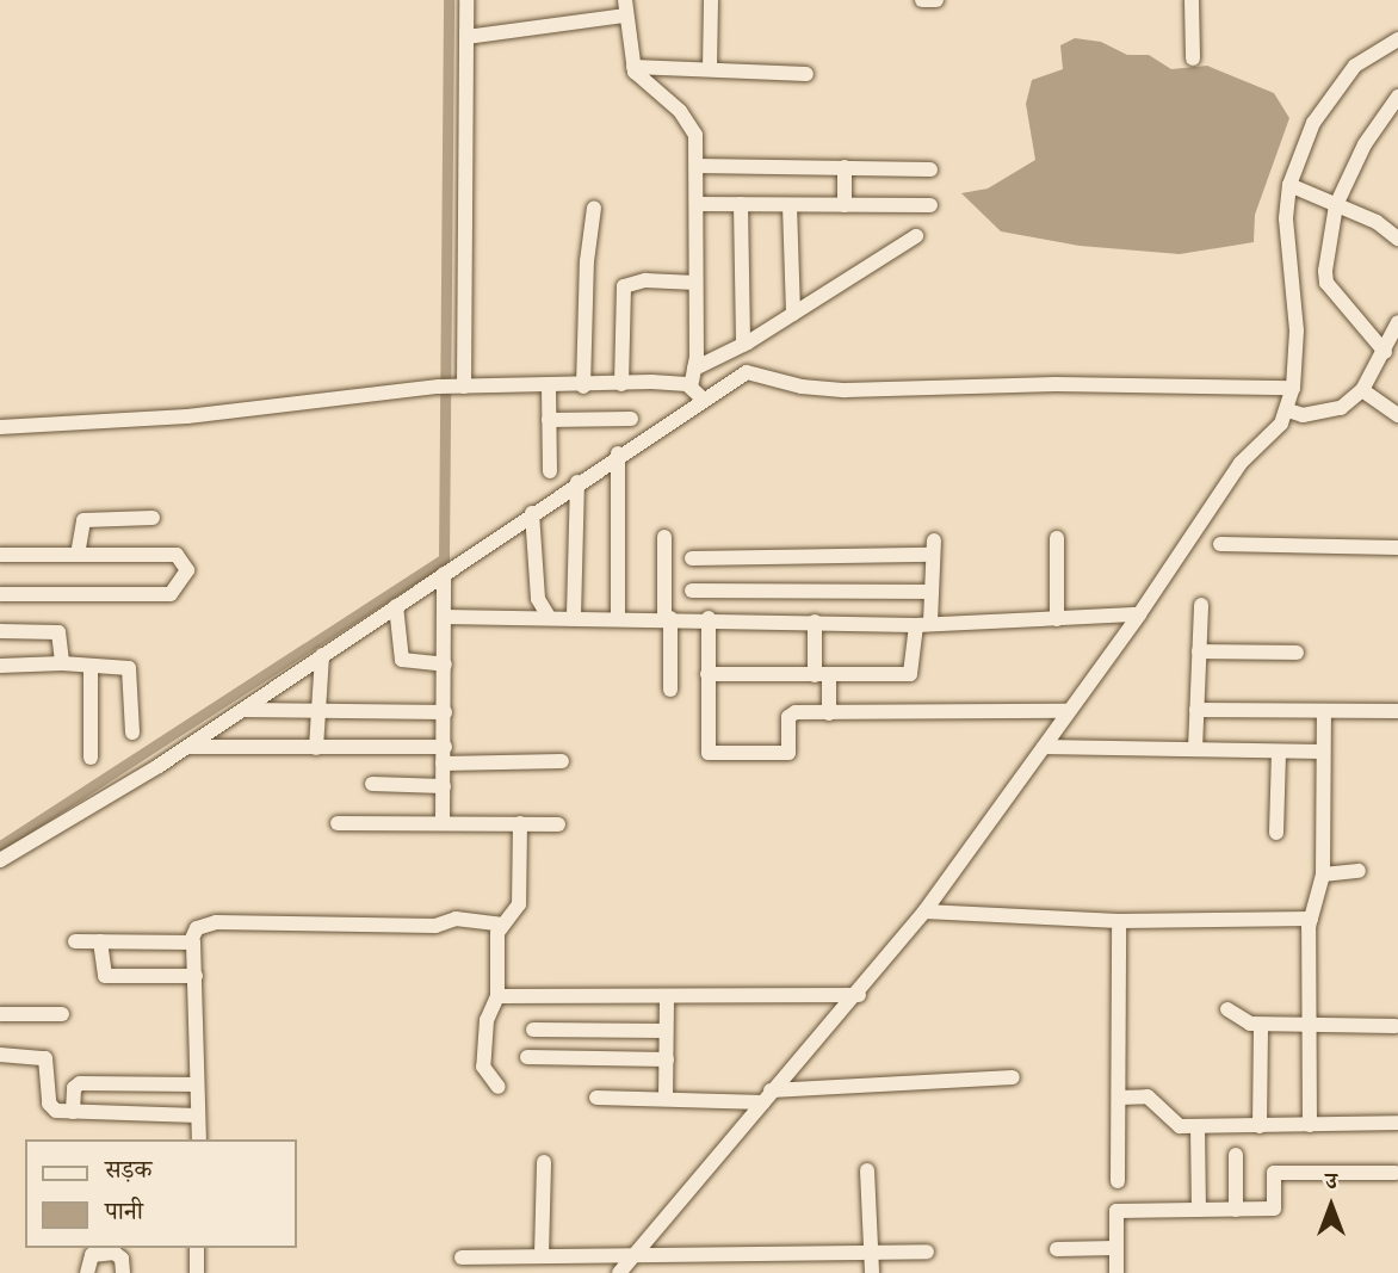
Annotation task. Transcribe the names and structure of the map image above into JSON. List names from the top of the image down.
{
  "legend": ["सड़क", "पानी"],
  "north": "top"
}
